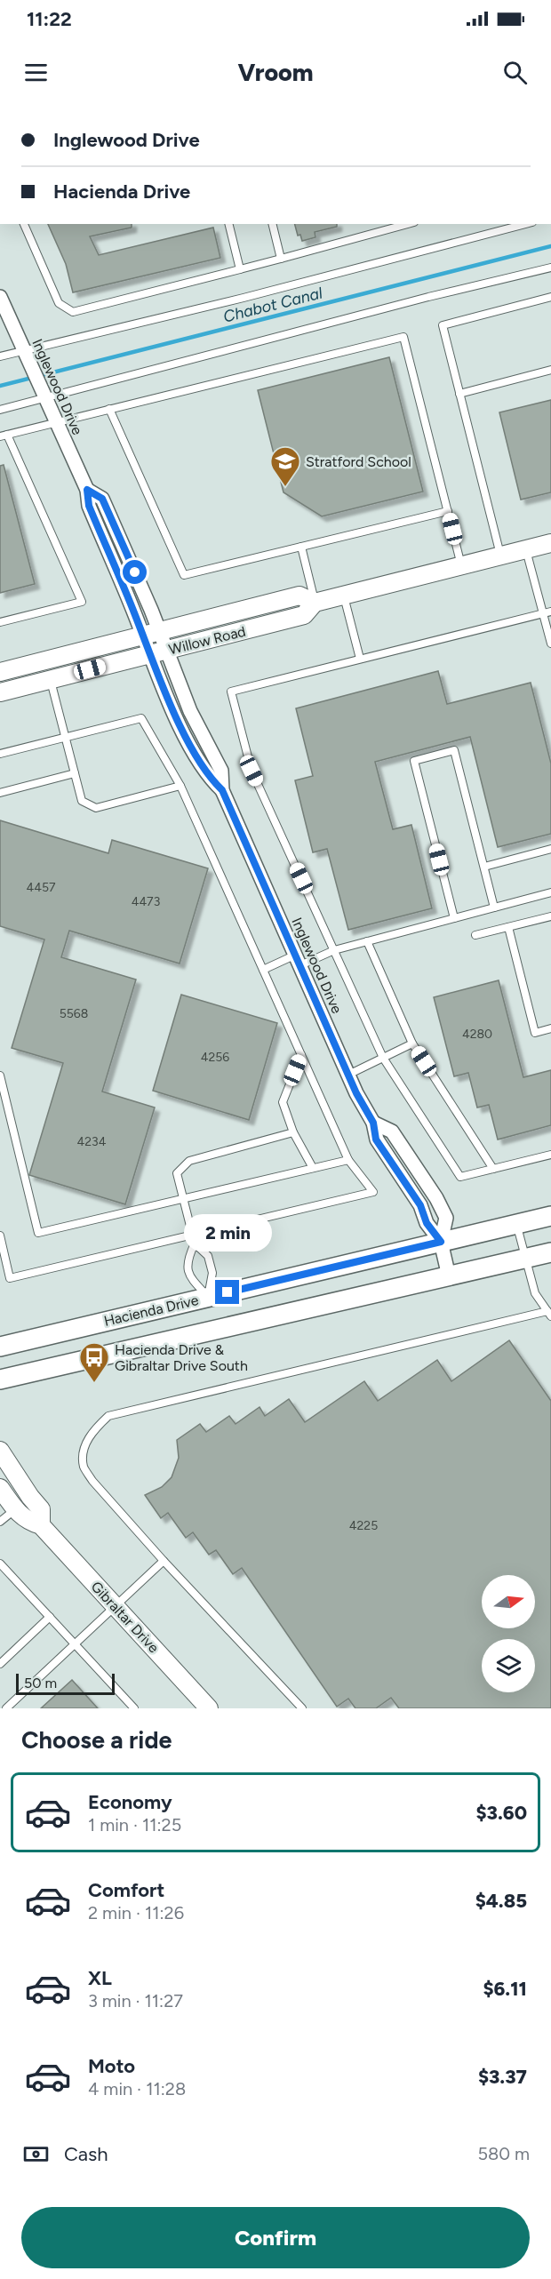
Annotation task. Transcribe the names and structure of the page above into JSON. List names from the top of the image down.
{
  "streets": {
    "main road": ["Hacienda Drive"],
    "street": ["Inglewood Drive", "Willow Road", "Gibraltar Drive"]
  },
  "crossings": [
    ["Inglewood Drive", "Willow Road"],
    ["Inglewood Drive", "Hacienda Drive"]
  ],
  "water": ["Chabot Canal"],
  "places": {
    "school or university": ["Stratford School"],
    "bus stop": ["Hacienda Drive & Gibraltar Drive South"]
  },
  "house_numbers": [
    "4457",
    "4473",
    "5568",
    "4280",
    "4256",
    "4234",
    "4225"
  ],
  "scale_bar": "50 m",
  "north": "right",
  "page": {
    "status": "11:22",
    "header": "Vroom",
    "banner": ["Inglewood Drive", "Hacienda Drive"],
    "bubble": "2 min",
    "scale": "50 m",
    "heading": "Choose a ride",
    "list": [
      {
        "name": "Economy",
        "note": "1 min · 11:25",
        "value": "$3.60"
      },
      {
        "name": "Comfort",
        "note": "2 min · 11:26",
        "value": "$4.85"
      },
      {
        "name": "XL",
        "note": "3 min · 11:27",
        "value": "$6.11"
      },
      {
        "name": "Moto",
        "note": "4 min · 11:28",
        "value": "$3.37"
      }
    ],
    "pay": ["Cash", "580 m"],
    "buttons": "Confirm"
  }
}
